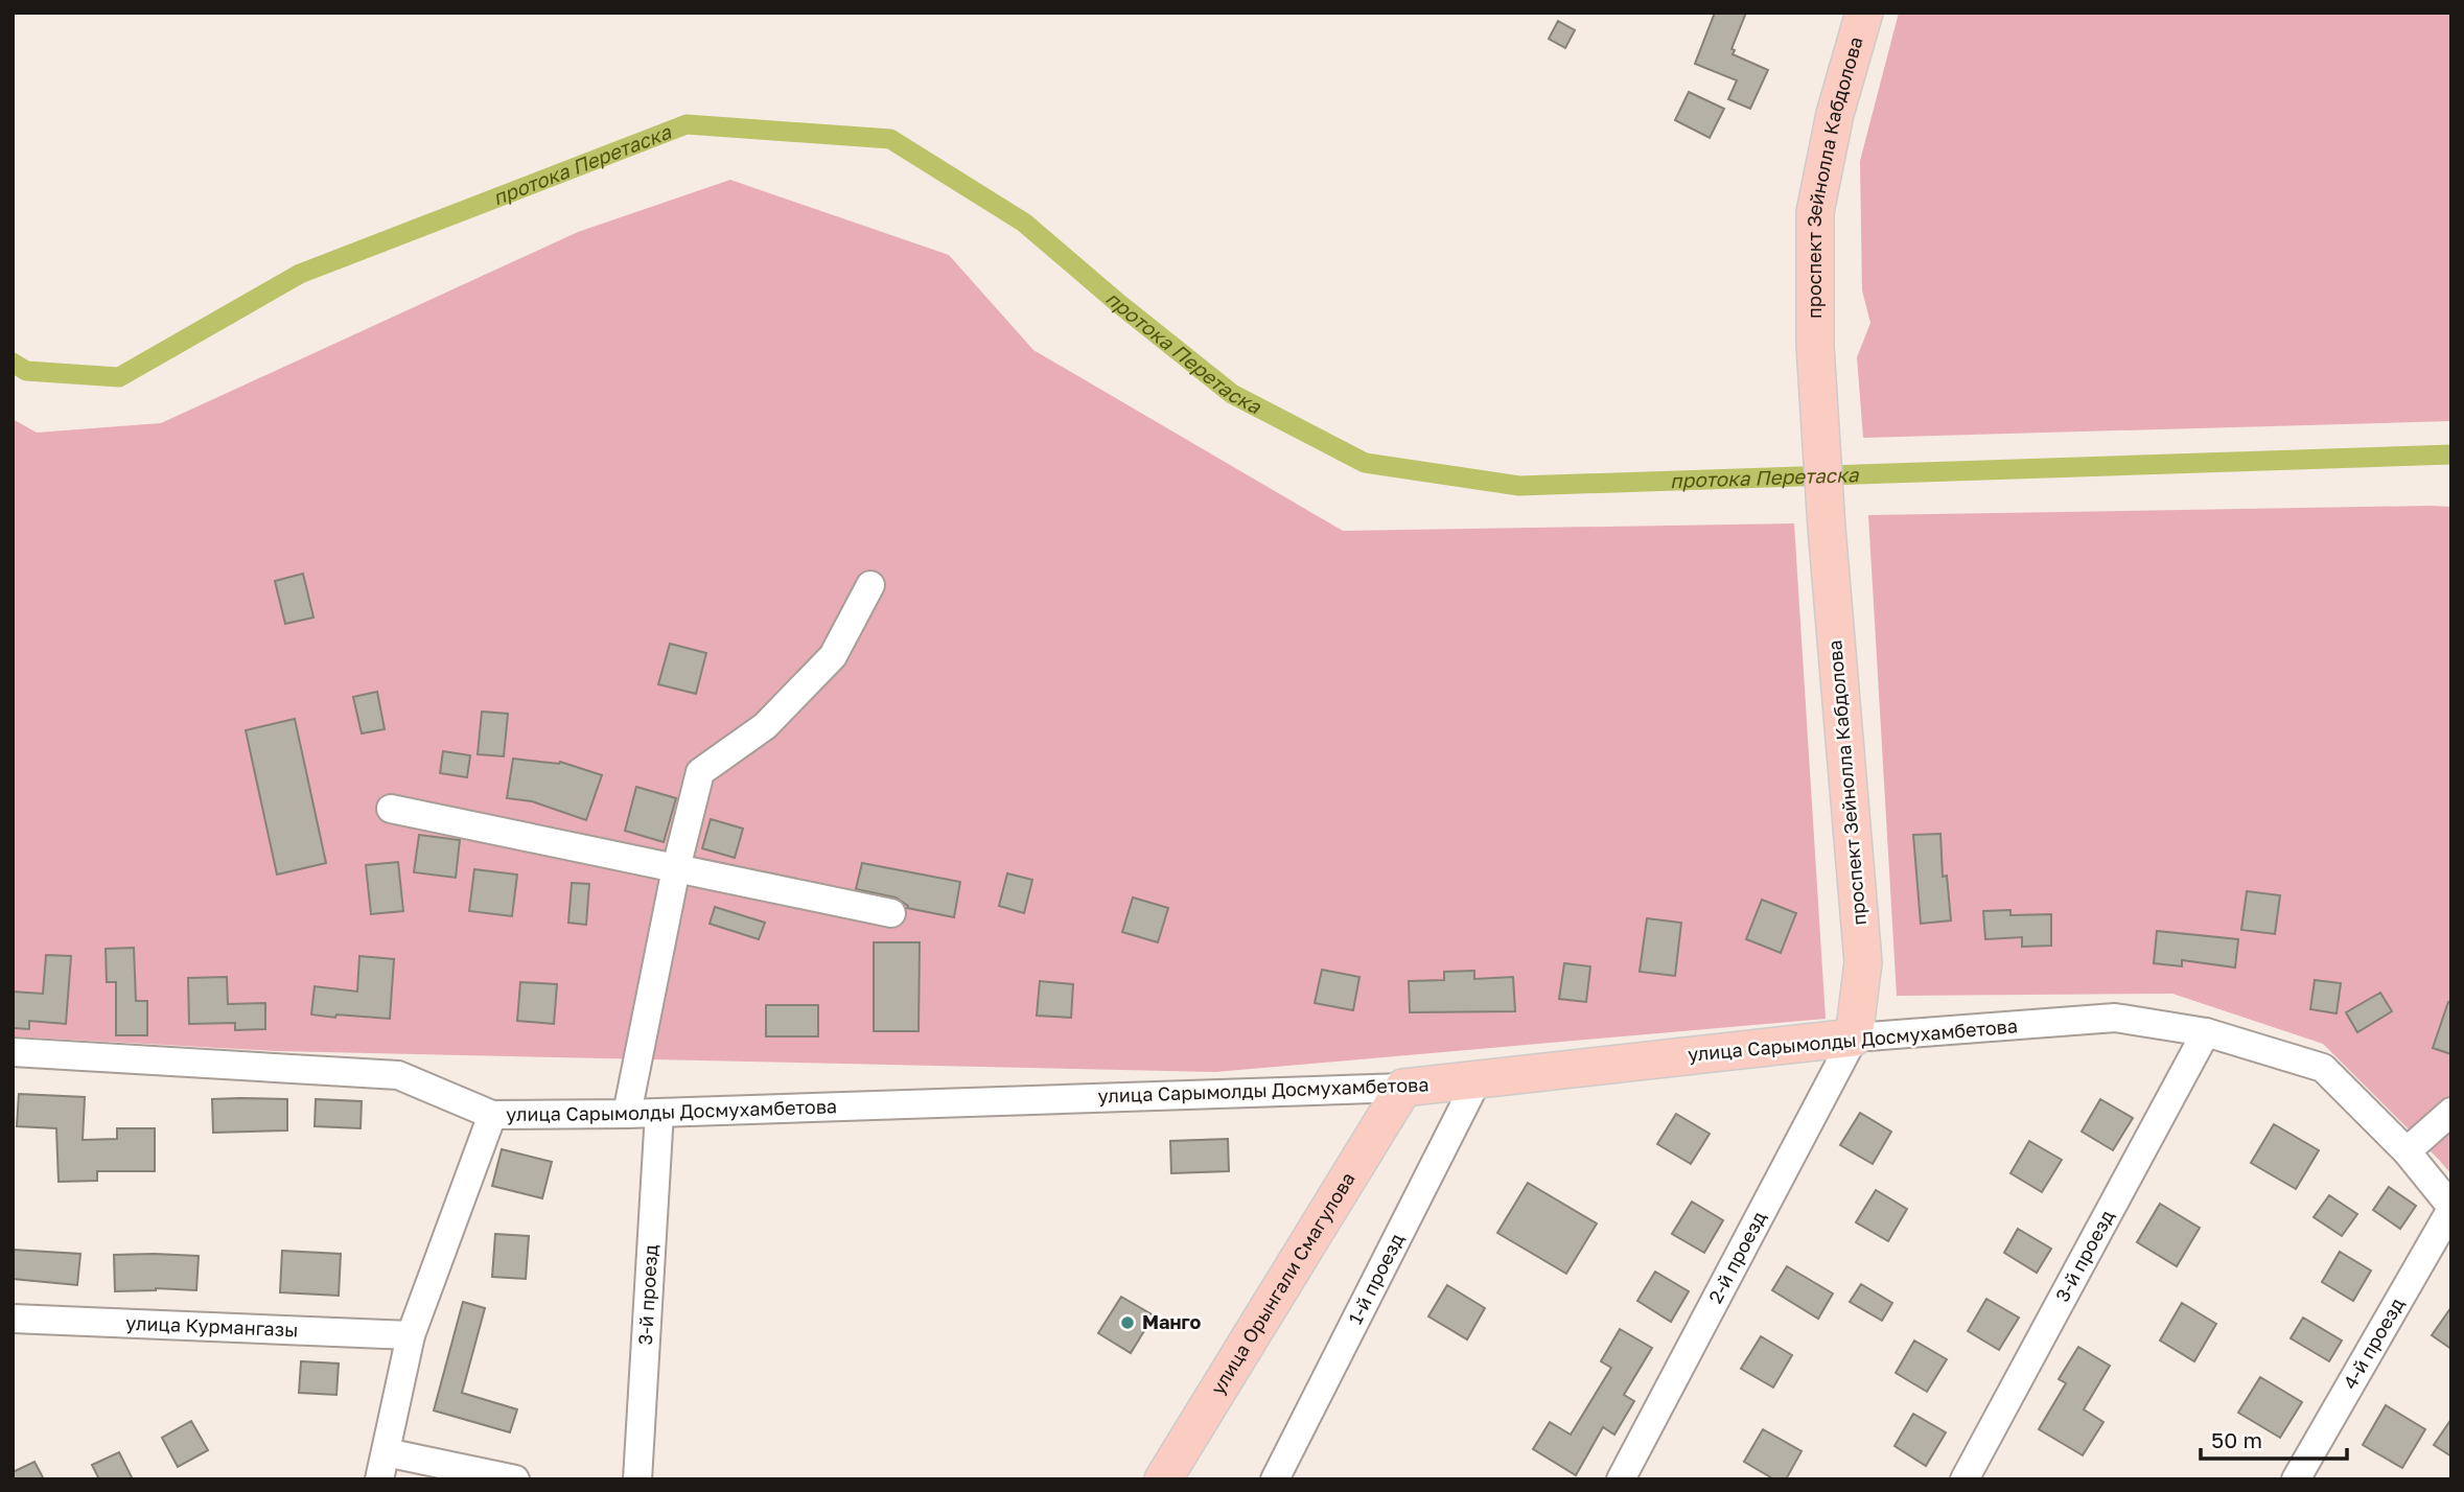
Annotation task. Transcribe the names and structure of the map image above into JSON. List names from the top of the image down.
{
  "streets": {
    "main road": ["проспект Зейнолла Кабдолова", "улица Сарымолды Досмухамбетова", "улица Орынгали Смагулова"],
    "street": [
      "3-й проезд",
      "2-й проезд",
      "1-й проезд",
      "улица Курмангазы",
      "4-й проезд"
    ]
  },
  "crossings": [
    ["проспект Зейнолла Кабдолова", "улица Сарымолды Досмухамбетова"],
    ["проспект Зейнолла Кабдолова", "2-й проезд"],
    ["улица Сарымолды Досмухамбетова", "3-й проезд"],
    ["улица Сарымолды Досмухамбетова", "2-й проезд"],
    ["улица Сарымолды Досмухамбетова", "1-й проезд"],
    ["улица Сарымолды Досмухамбетова", "улица Орынгали Смагулова"],
    ["улица Сарымолды Досмухамбетова", "4-й проезд"]
  ],
  "water": ["протока Перетаска"],
  "places": ["Манго"],
  "scale_bar": "50 m"
}
